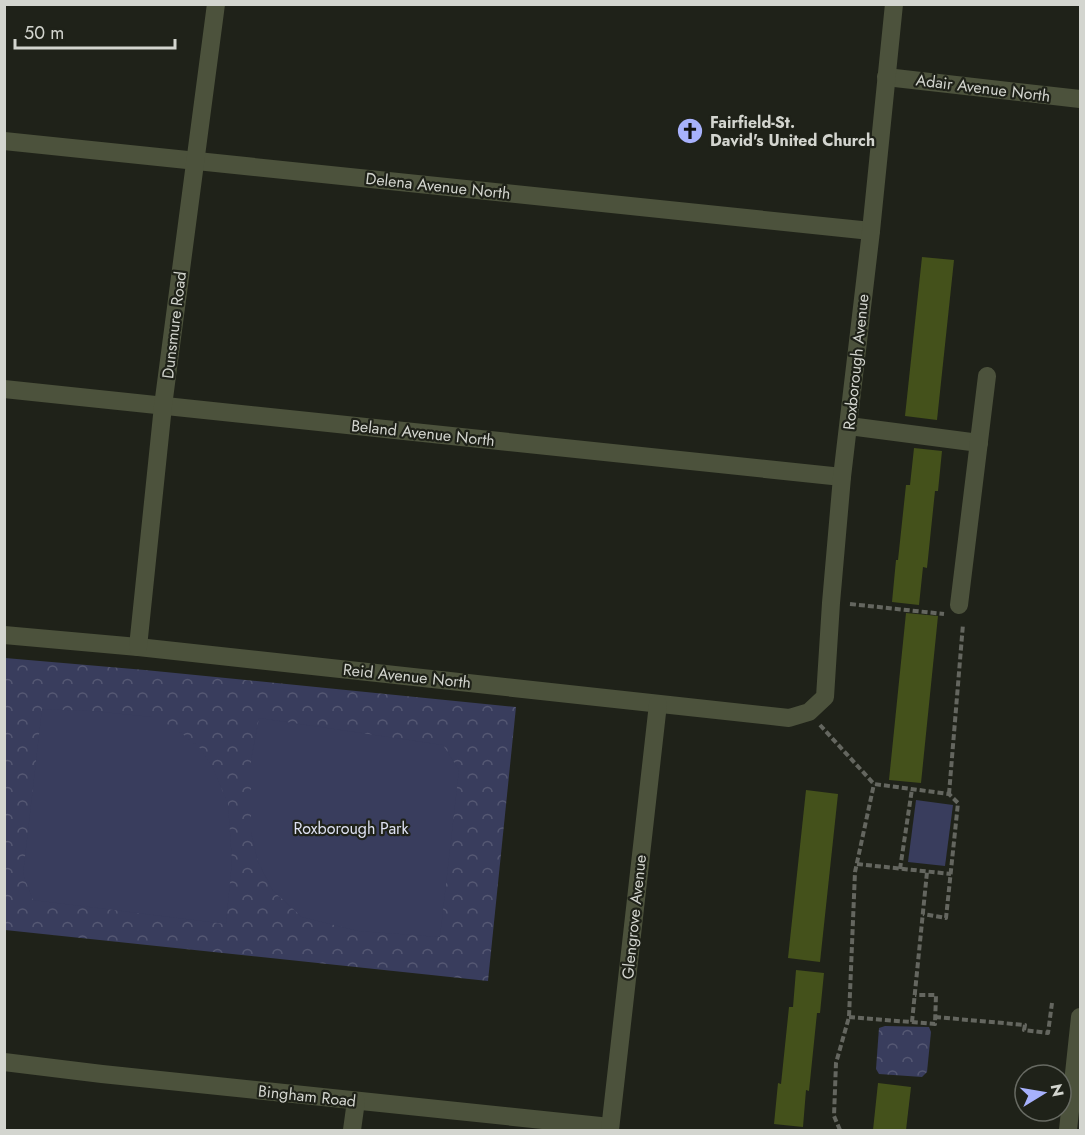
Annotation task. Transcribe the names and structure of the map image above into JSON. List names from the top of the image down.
{
  "streets": {
    "street": [
      "Adair Avenue North",
      "Delena Avenue North",
      "Dunsmure Road",
      "Roxborough Avenue",
      "Beland Avenue North",
      "Reid Avenue North",
      "Glengrove Avenue",
      "Bingham Road"
    ]
  },
  "crossings": [
    ["Adair Avenue North", "Roxborough Avenue"],
    ["Delena Avenue North", "Dunsmure Road"],
    ["Delena Avenue North", "Roxborough Avenue"],
    ["Dunsmure Road", "Beland Avenue North"],
    ["Dunsmure Road", "Reid Avenue North"],
    ["Roxborough Avenue", "Beland Avenue North"],
    ["Roxborough Avenue", "Reid Avenue North"],
    ["Reid Avenue North", "Glengrove Avenue"],
    ["Glengrove Avenue", "Bingham Road"]
  ],
  "parks": ["Roxborough Park"],
  "places": {
    "church": ["Fairfield-St. David's United Church"]
  },
  "scale_bar": "50 m",
  "north": "right"
}
